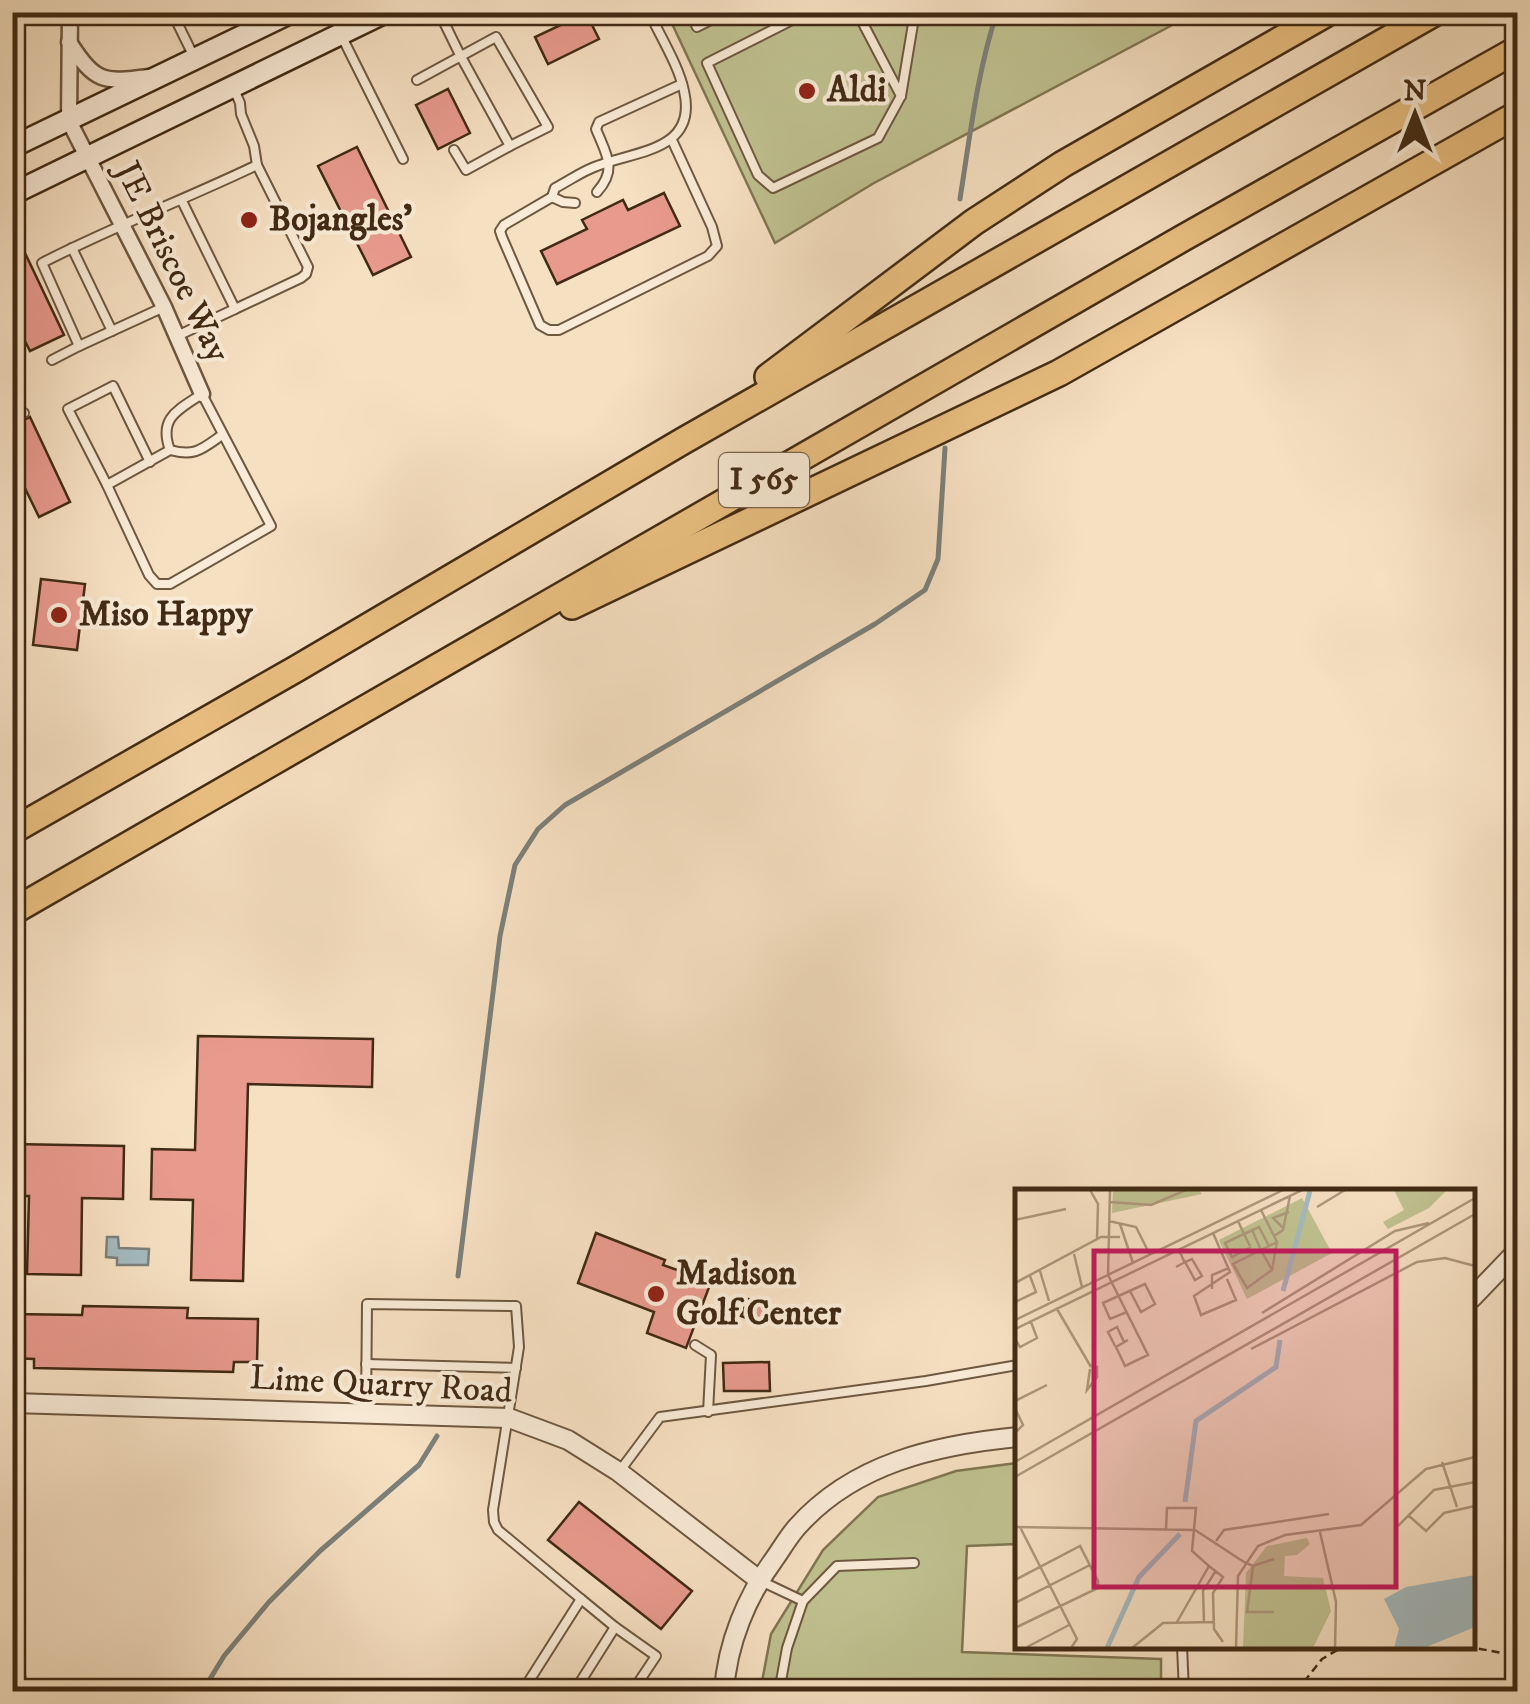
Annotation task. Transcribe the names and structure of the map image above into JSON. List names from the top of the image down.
{
  "streets": {
    "highway": ["I 565"],
    "street": ["JE Briscoe Way", "Lime Quarry Road"]
  },
  "places": [
    "Aldi",
    "Bojangles'",
    "Miso Happy",
    "Madison Golf Center"
  ],
  "north": "top"
}
